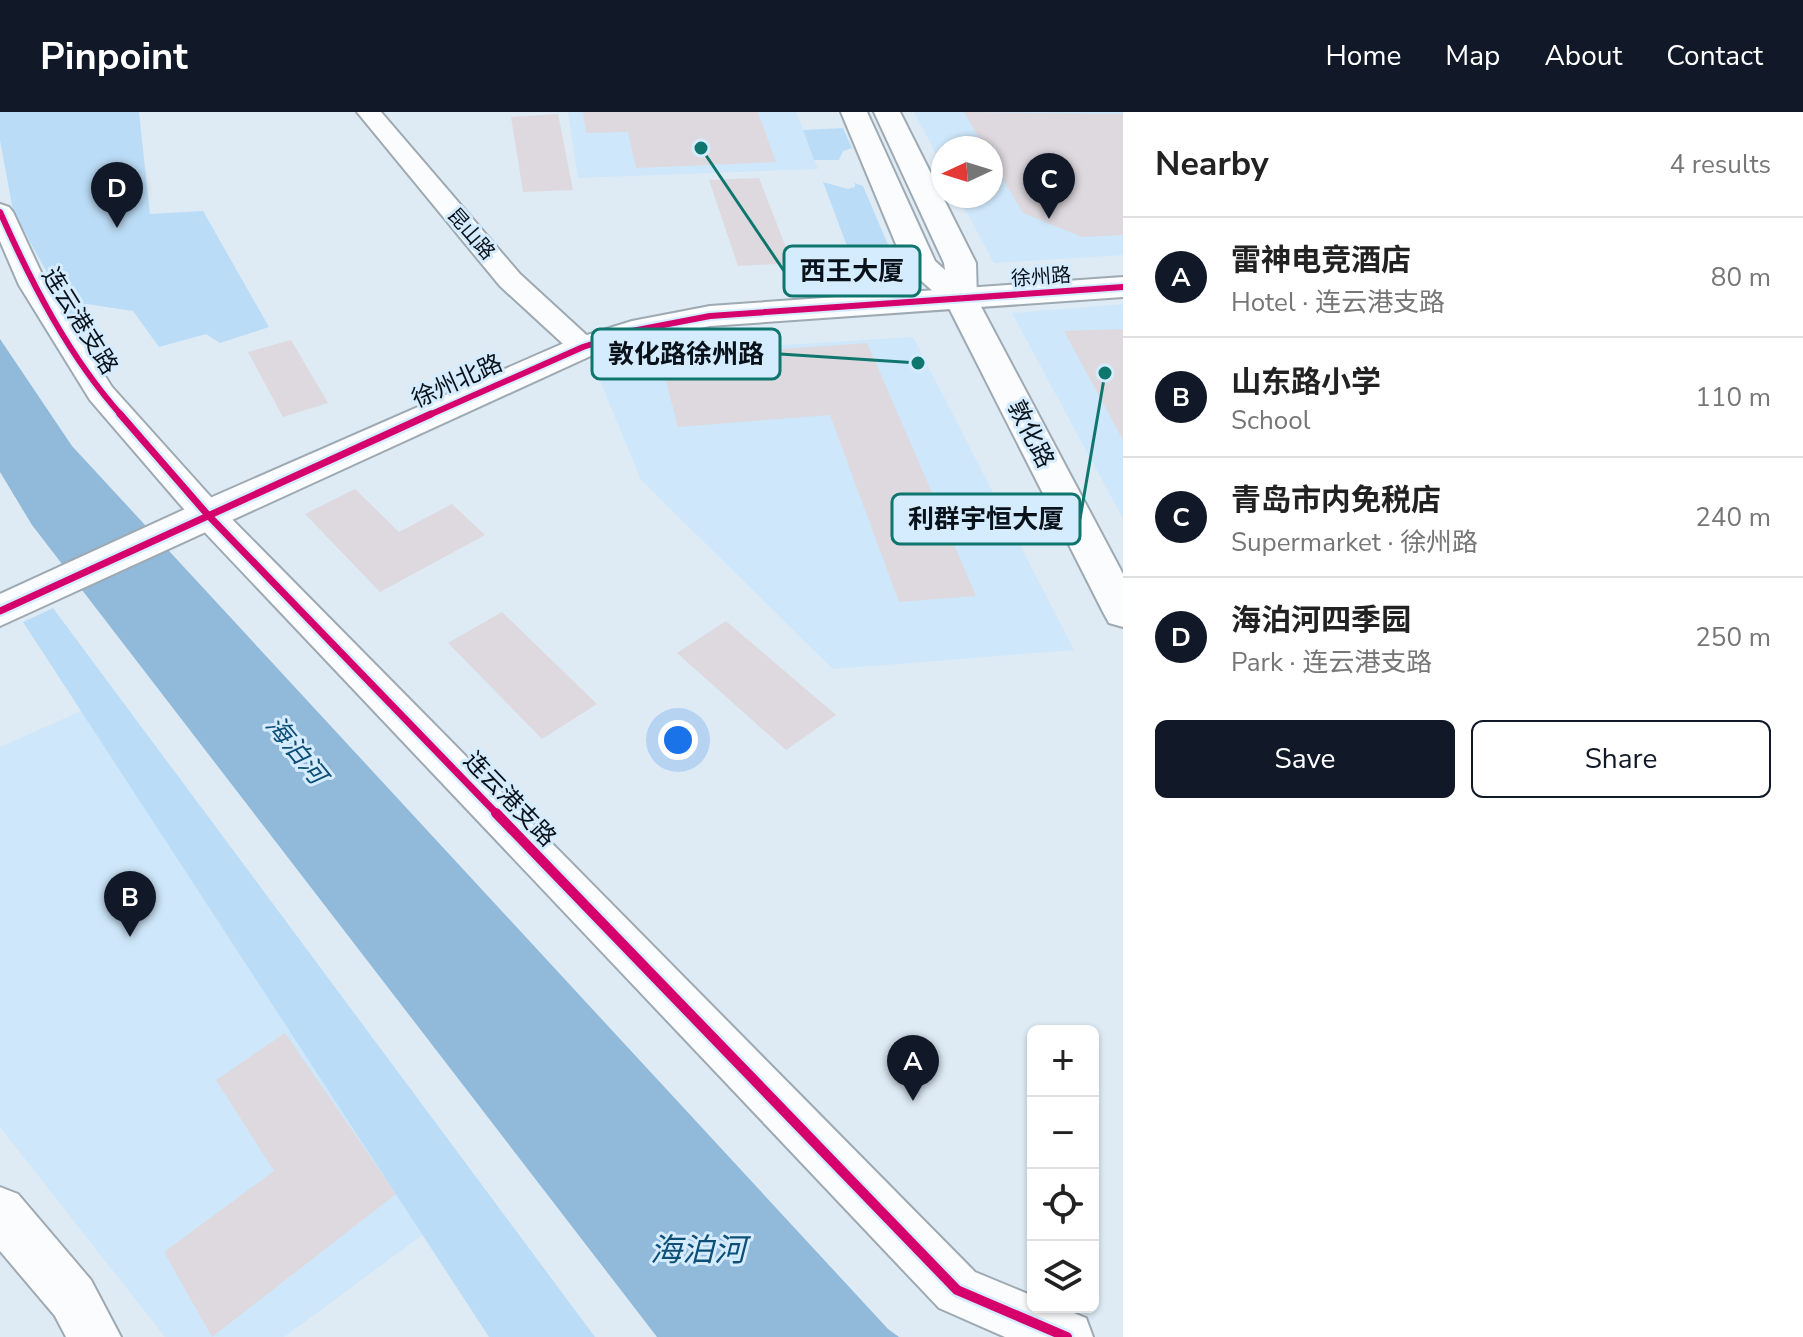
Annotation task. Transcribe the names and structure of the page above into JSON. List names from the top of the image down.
{
  "streets": {
    "main road": ["徐州路", "徐州北路", "敦化路"],
    "street": ["昆山路", "连云港支路"]
  },
  "crossings": [
    ["昆山路", "徐州北路"],
    ["徐州路", "徐州北路"],
    ["徐州路", "敦化路"],
    ["连云港支路", "徐州北路"],
    ["徐州北路", "敦化路"]
  ],
  "water": ["海泊河"],
  "places": ["西王大厦", "敦化路徐州路", "利群宇恒大厦"],
  "north": "left",
  "page": {
    "header": "Pinpoint",
    "nav": [
      "Home",
      "Map",
      "About",
      "Contact"
    ],
    "heading": ["Nearby", "4 results"],
    "pins": [
      "C",
      "D",
      "B",
      "A"
    ],
    "list": [
      {
        "mark": "A",
        "name": "雷神电竞酒店",
        "note": "Hotel · 连云港支路",
        "value": "80 m"
      },
      {
        "mark": "B",
        "name": "山东路小学",
        "note": "School",
        "value": "110 m"
      },
      {
        "mark": "C",
        "name": "青岛市内免税店",
        "note": "Supermarket · 徐州路",
        "value": "240 m"
      },
      {
        "mark": "D",
        "name": "海泊河四季园",
        "note": "Park · 连云港支路",
        "value": "250 m"
      }
    ],
    "buttons": ["Save", "Share"],
    "map_buttons": ["+", "−"]
  }
}
